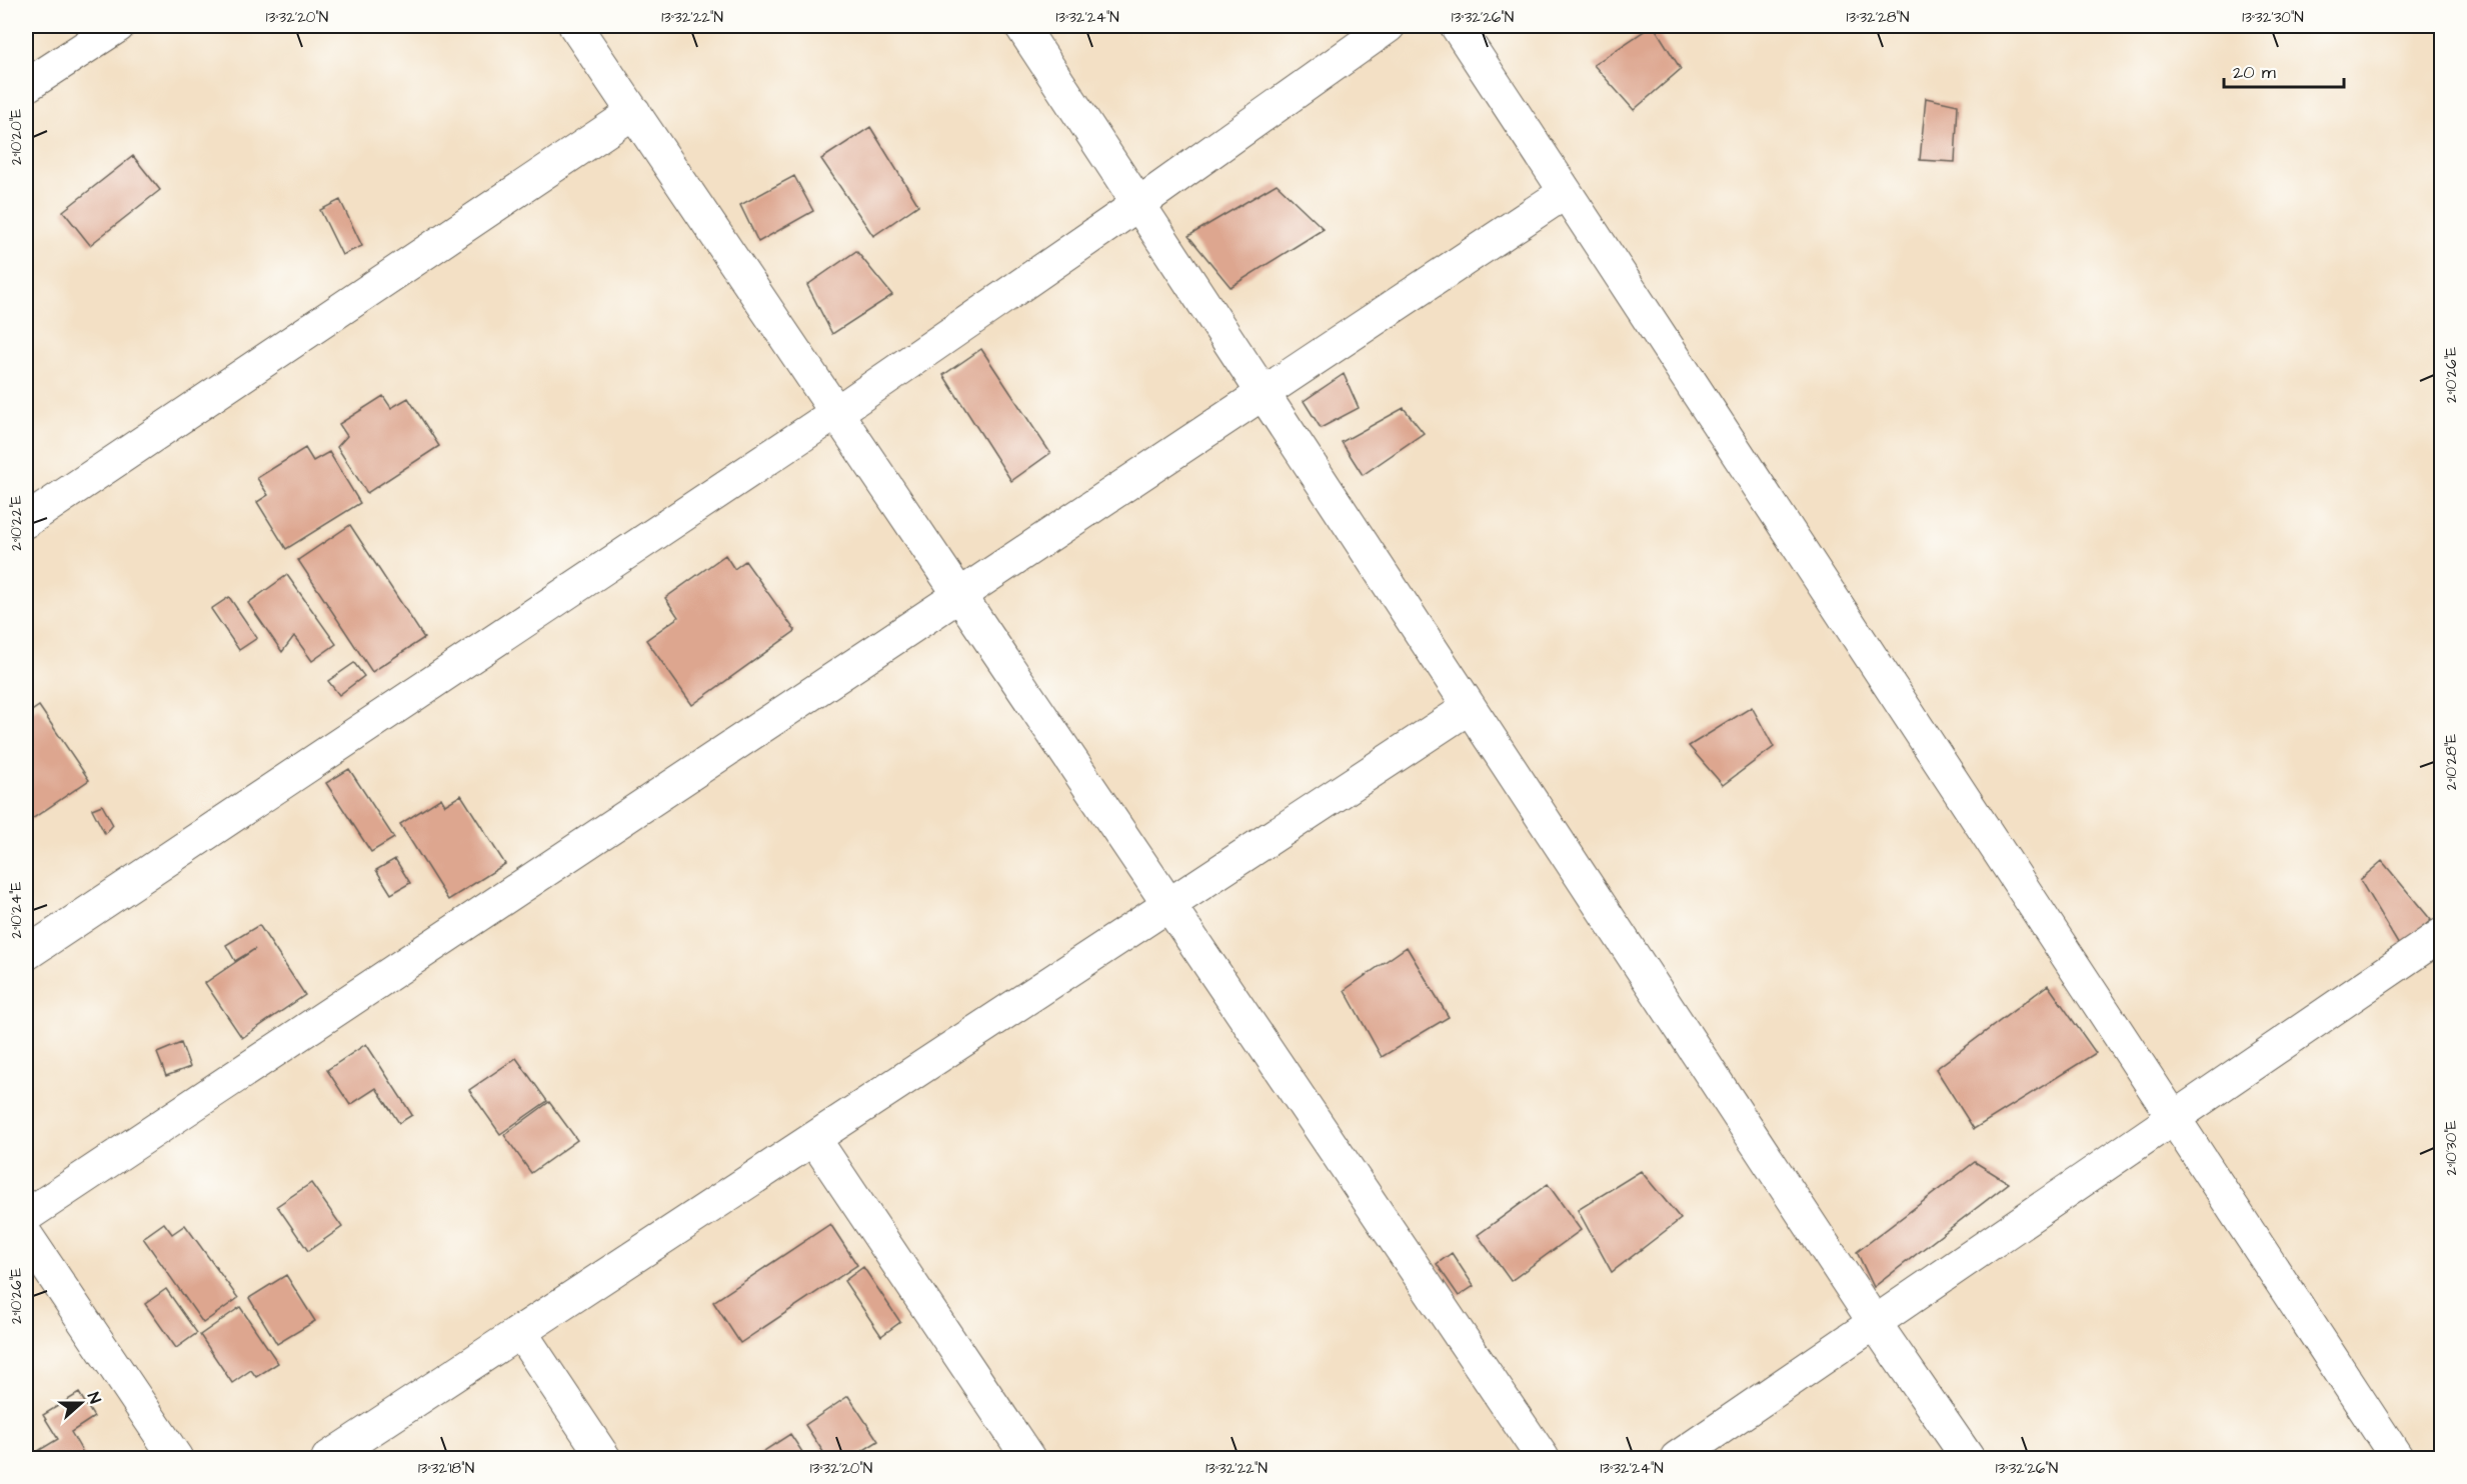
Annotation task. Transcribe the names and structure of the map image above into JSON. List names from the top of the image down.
{
  "scale_bar": "20 m",
  "north": "right",
  "coordinates": [
    "13°32'20\"N",
    "13°32'22\"N",
    "13°32'24\"N",
    "13°32'26\"N",
    "13°32'28\"N",
    "13°32'30\"N",
    "2°10'20\"E",
    "2°10'26\"E",
    "2°10'22\"E",
    "2°10'28\"E",
    "2°10'24\"E",
    "2°10'30\"E",
    "13°32'18\"N"
  ]
}
